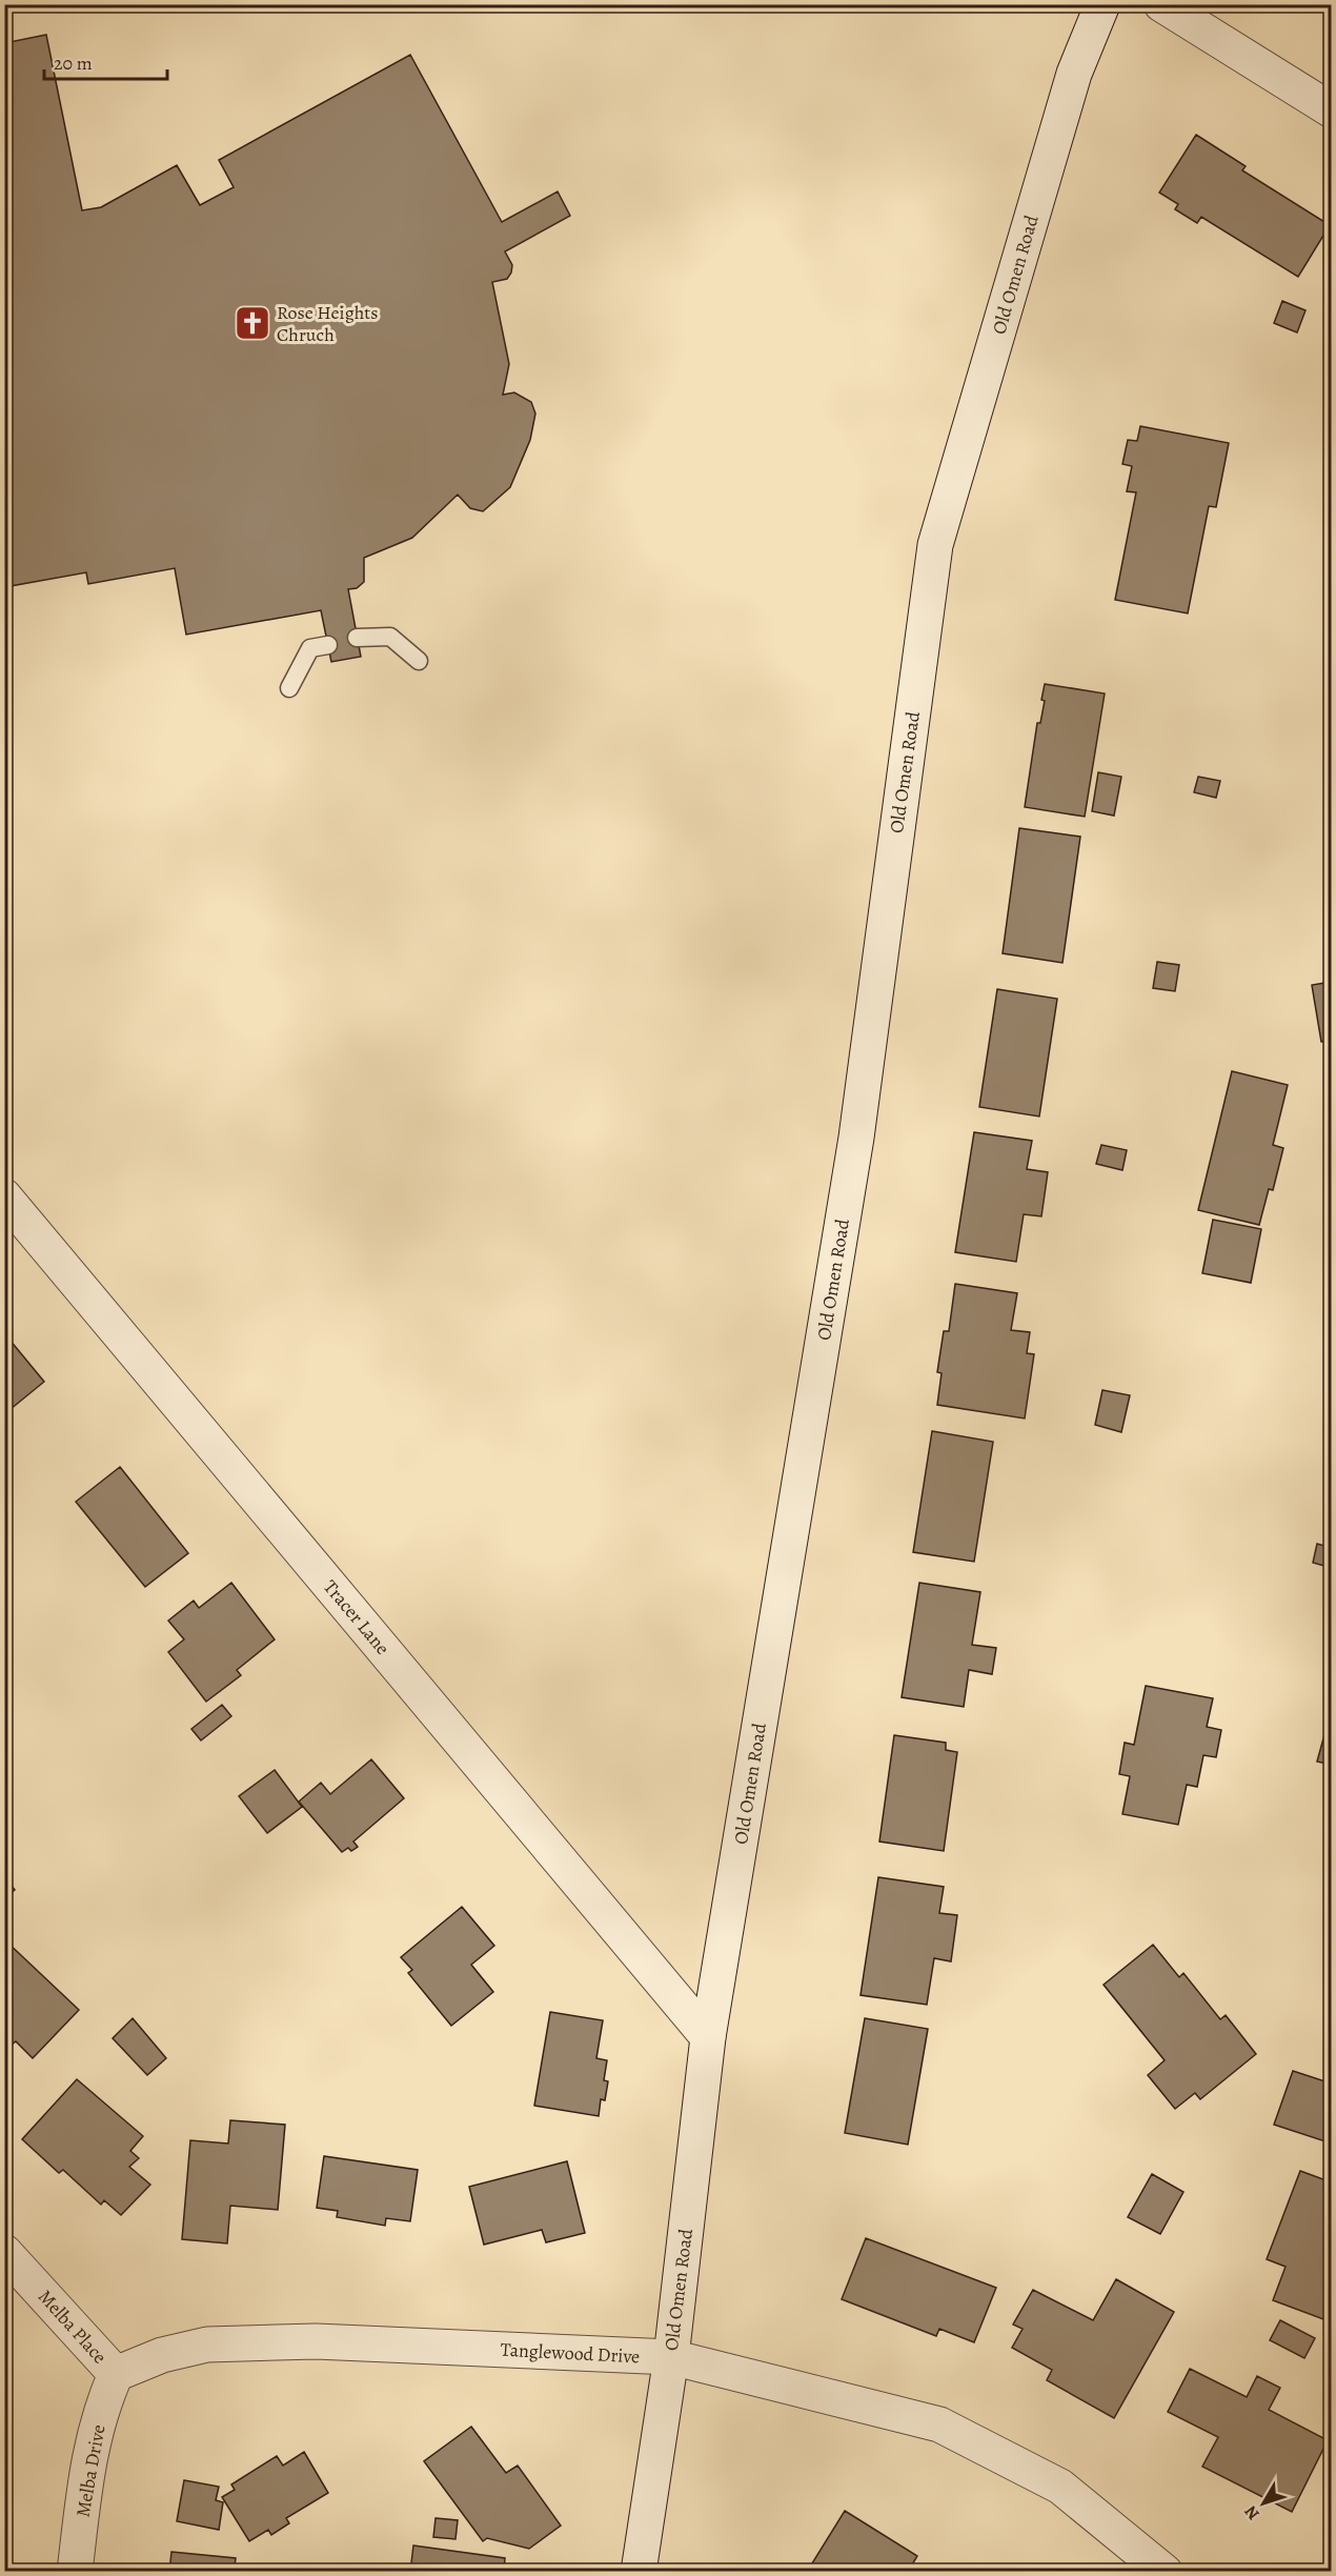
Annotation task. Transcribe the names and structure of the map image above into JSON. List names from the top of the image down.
{
  "streets": {
    "street": [
      "Old Omen Road",
      "Tracer Lane",
      "Melba Place",
      "Tanglewood Drive",
      "Melba Drive"
    ]
  },
  "crossings": [
    ["Old Omen Road", "Tracer Lane"],
    ["Old Omen Road", "Tanglewood Drive"],
    ["Melba Place", "Tanglewood Drive"],
    ["Melba Place", "Melba Drive"],
    ["Tanglewood Drive", "Melba Drive"]
  ],
  "places": {
    "church": ["Rose Heights Chruch"]
  },
  "scale_bar": "20 m",
  "north": "bottom left"
}
